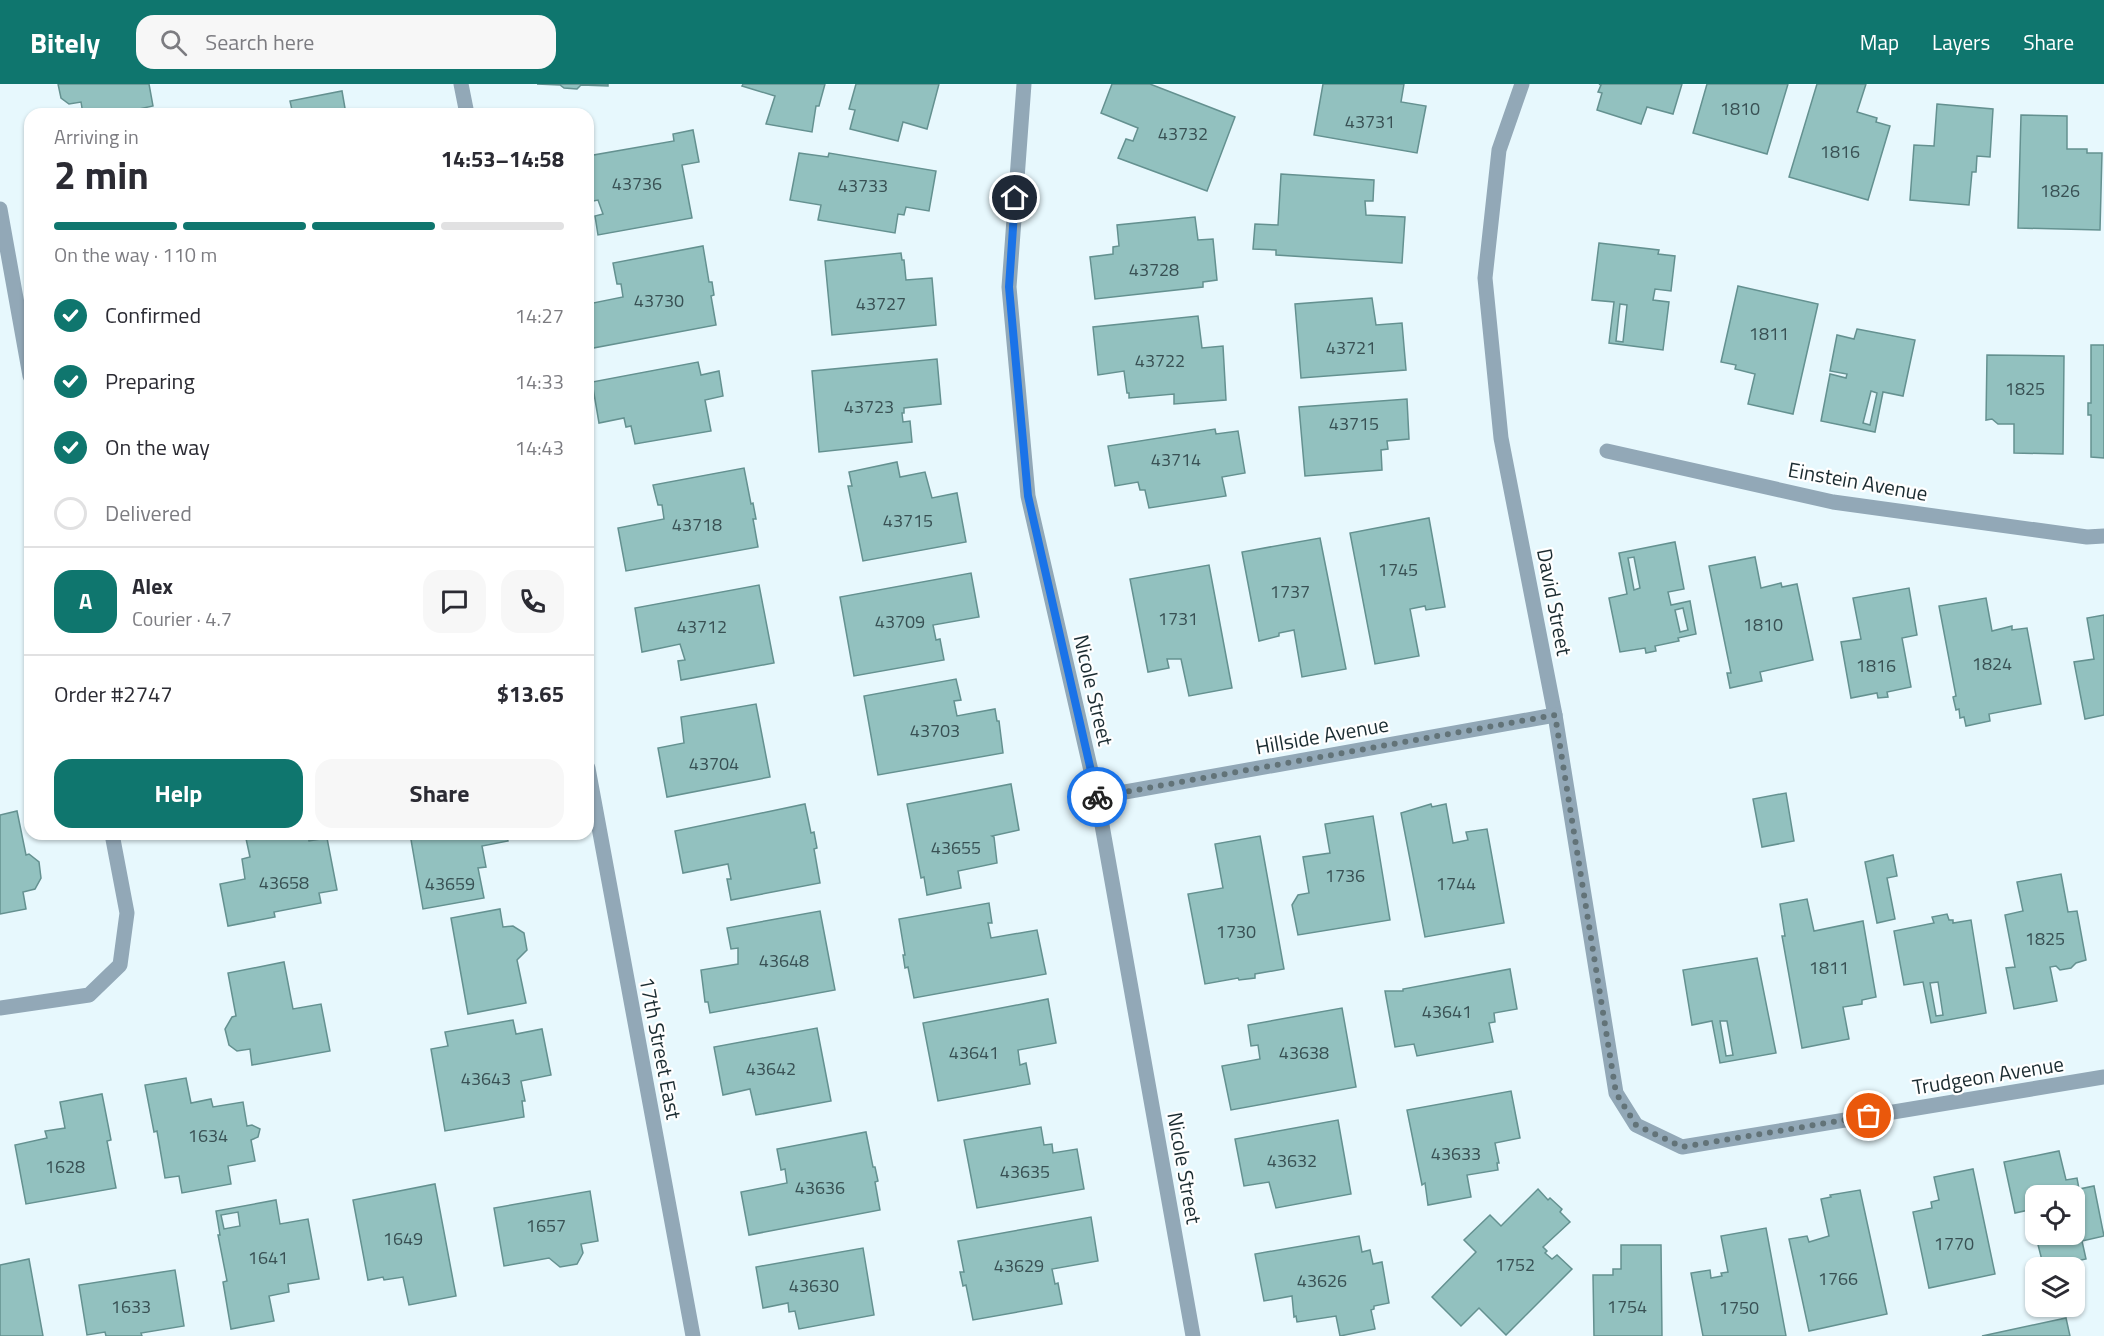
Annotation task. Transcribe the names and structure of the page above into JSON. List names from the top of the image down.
{
  "streets": {
    "street": [
      "Einstein Avenue",
      "David Street",
      "Nicole Street",
      "Hillside Avenue",
      "17th Street East",
      "Trudgeon Avenue"
    ]
  },
  "crossings": [
    ["David Street", "Hillside Avenue"],
    ["David Street", "Trudgeon Avenue"],
    ["Nicole Street", "Hillside Avenue"]
  ],
  "house_numbers": [
    "1810",
    "43731",
    "43732",
    "1816",
    "43736",
    "43733",
    "1826",
    "43728",
    "43730",
    "43727",
    "1811",
    "43721",
    "43722",
    "1825",
    "43723",
    "43715",
    "43714",
    "43715",
    "43718",
    "1745",
    "1737",
    "1731",
    "43709",
    "1810",
    "43712",
    "1824",
    "1816",
    "43703",
    "43704",
    "43655",
    "1736",
    "43658",
    "43659",
    "1744",
    "1730",
    "1825",
    "43648",
    "1811",
    "43641",
    "43641",
    "43638",
    "43642",
    "43643",
    "1634",
    "43633",
    "43632",
    "1628",
    "43635",
    "43636",
    "1657",
    "1649",
    "1770",
    "1641",
    "1752",
    "43629",
    "1766",
    "43626",
    "43630",
    "1633",
    "1754",
    "1750"
  ],
  "page": {
    "header": "Bitely",
    "search": "Search here",
    "nav": ["Map", "Layers", "Share"],
    "heading": ["2 min", "Arriving in", "14:53–14:58"],
    "panel": [
      "Alex",
      "Courier · 4.7",
      "Order #2747",
      "$13.65"
    ],
    "bar": "On the way · 110 m",
    "list": [
      ["Confirmed", "14:27"],
      ["Preparing", "14:33"],
      ["On the way", "14:43"],
      "Delivered"
    ],
    "round": "A",
    "buttons": ["Help", "Share"]
  }
}
